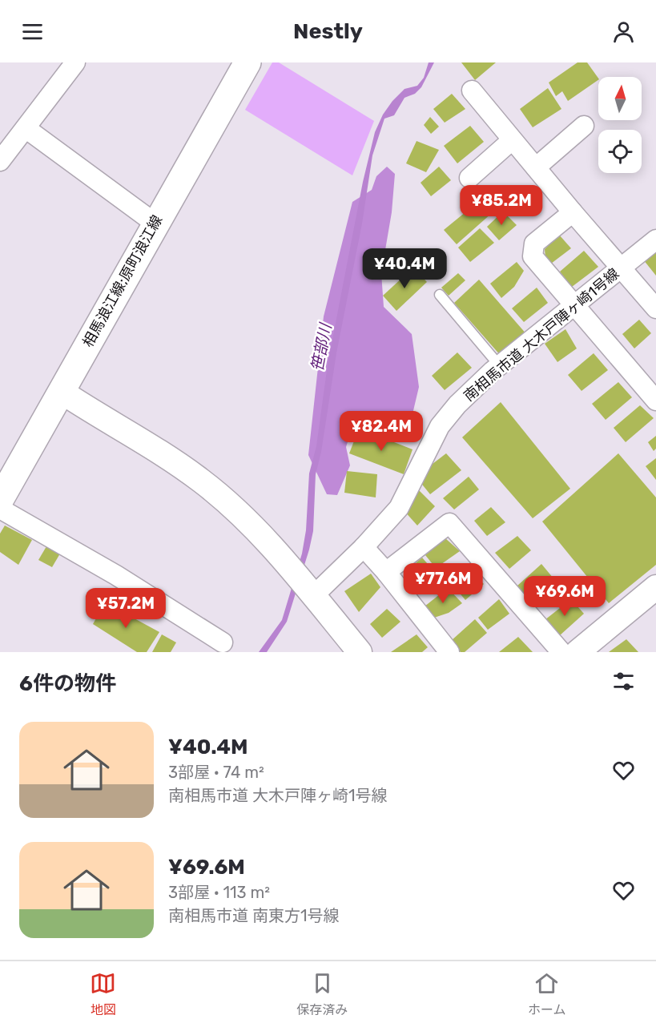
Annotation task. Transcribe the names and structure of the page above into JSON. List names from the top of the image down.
{
  "streets": {
    "main road": ["相馬浪江線;原町浪江線"],
    "street": ["南相馬市道 大木戸陣ヶ崎1号線"]
  },
  "water": ["笹部川"],
  "north": "top",
  "page": {
    "header": "Nestly",
    "price": [
      "¥85.2M",
      "¥40.4M",
      "¥82.4M",
      "¥77.6M",
      "¥69.6M",
      "¥57.2M"
    ],
    "heading": "6件の物件",
    "list": [
      {
        "name": "¥40.4M",
        "note": "3部屋 · 74 m² · 南相馬市道 大木戸陣ヶ崎1号線"
      },
      {
        "name": "¥69.6M",
        "note": "3部屋 · 113 m² · 南相馬市道 南東方1号線"
      }
    ],
    "tabs": ["地図", "保存済み", "ホーム"]
  }
}
